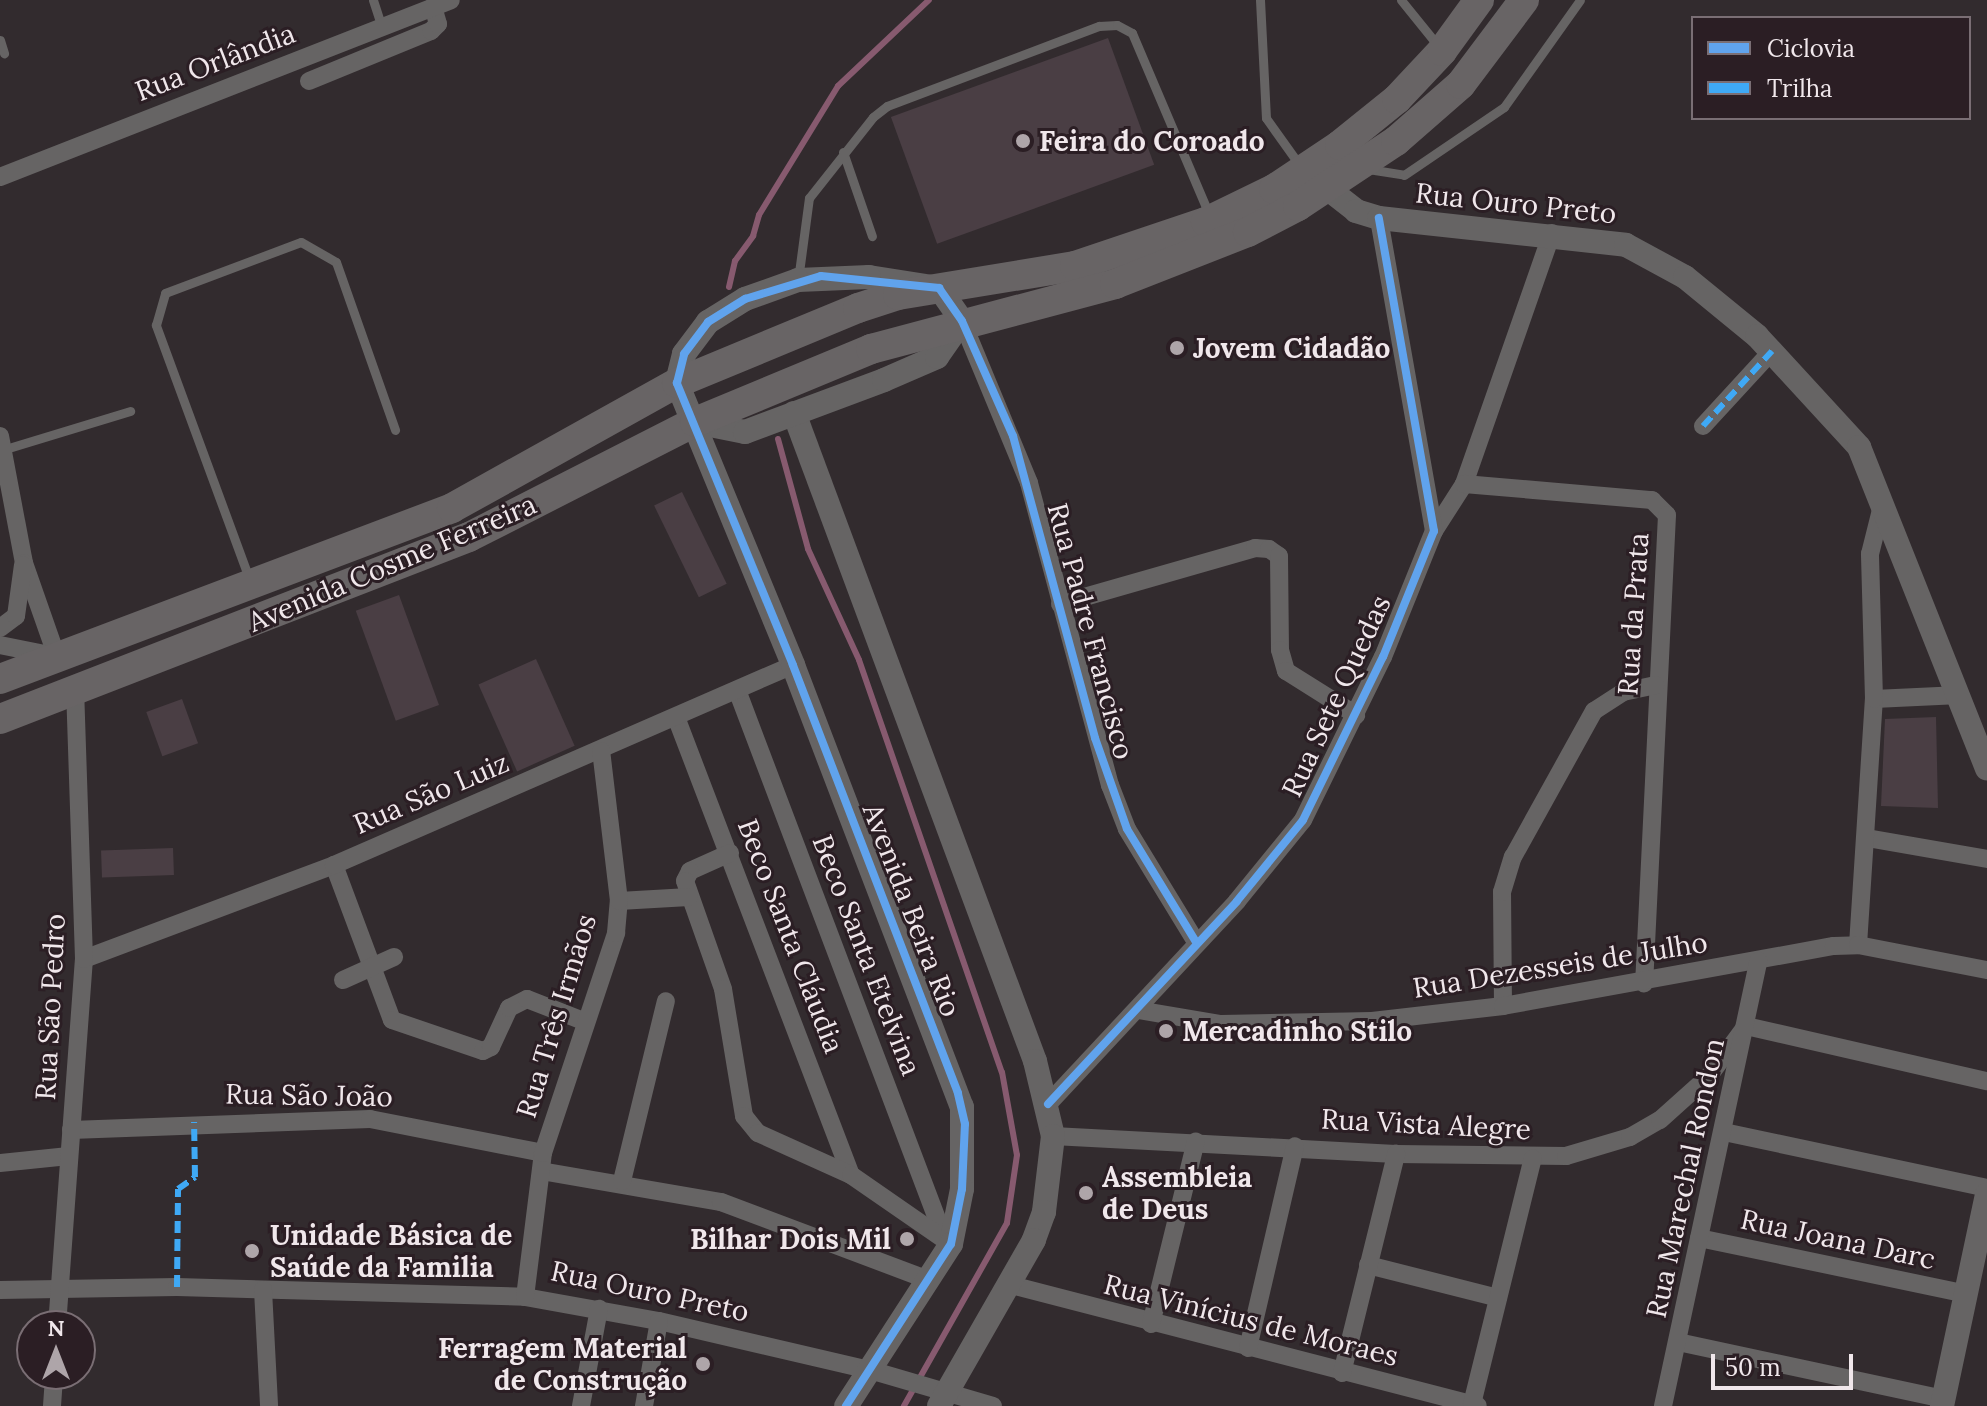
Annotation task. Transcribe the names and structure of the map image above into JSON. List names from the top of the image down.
{
  "streets": {
    "main road": ["Avenida Cosme Ferreira"],
    "street": [
      "Rua Orlândia",
      "Rua Ouro Preto",
      "Rua da Prata",
      "Rua Padre Francisco",
      "Rua Sete Quedas",
      "Rua São Luiz",
      "Avenida Beira Rio",
      "Beco Santa Cláudia",
      "Beco Santa Etelvina",
      "Rua Dezesseis de Julho",
      "Rua São Pedro",
      "Rua Três Irmãos",
      "Rua São João",
      "Rua Vista Alegre",
      "Rua Marechal Rondon",
      "Rua Joana Darc",
      "Rua Vinícius de Moraes"
    ]
  },
  "crossings": [
    ["Rua Ouro Preto", "Avenida Cosme Ferreira"],
    ["Rua Ouro Preto", "Avenida Beira Rio"],
    ["Rua Ouro Preto", "Rua São Pedro"],
    ["Rua Ouro Preto", "Rua Três Irmãos"],
    ["Avenida Cosme Ferreira", "Rua Padre Francisco"],
    ["Avenida Cosme Ferreira", "Avenida Beira Rio"],
    ["Avenida Cosme Ferreira", "Rua São Pedro"],
    ["Rua da Prata", "Rua Dezesseis de Julho"],
    ["Rua Padre Francisco", "Rua Sete Quedas"],
    ["Rua Sete Quedas", "Rua Dezesseis de Julho"],
    ["Rua São Luiz", "Avenida Beira Rio"],
    ["Rua São Luiz", "Beco Santa Cláudia"],
    ["Rua São Luiz", "Beco Santa Etelvina"],
    ["Rua São Luiz", "Rua São Pedro"],
    ["Rua São Luiz", "Rua Três Irmãos"],
    ["Avenida Beira Rio", "Beco Santa Etelvina"],
    ["Avenida Beira Rio", "Rua São João"],
    ["Rua Dezesseis de Julho", "Rua Marechal Rondon"],
    ["Rua São Pedro", "Rua São João"],
    ["Rua Três Irmãos", "Rua São João"],
    ["Rua Vista Alegre", "Rua Marechal Rondon"],
    ["Rua Marechal Rondon", "Rua Joana Darc"]
  ],
  "places": [
    "Feira do Coroado",
    "Jovem Cidadão",
    "Mercadinho Stilo",
    "Assembleia de Deus",
    "Bilhar Dois Mil",
    "Unidade Básica de Saúde da Familia",
    "Ferragem Material de Construção"
  ],
  "legend": ["Ciclovia", "Trilha"],
  "scale_bar": "50 m",
  "north": "top"
}
